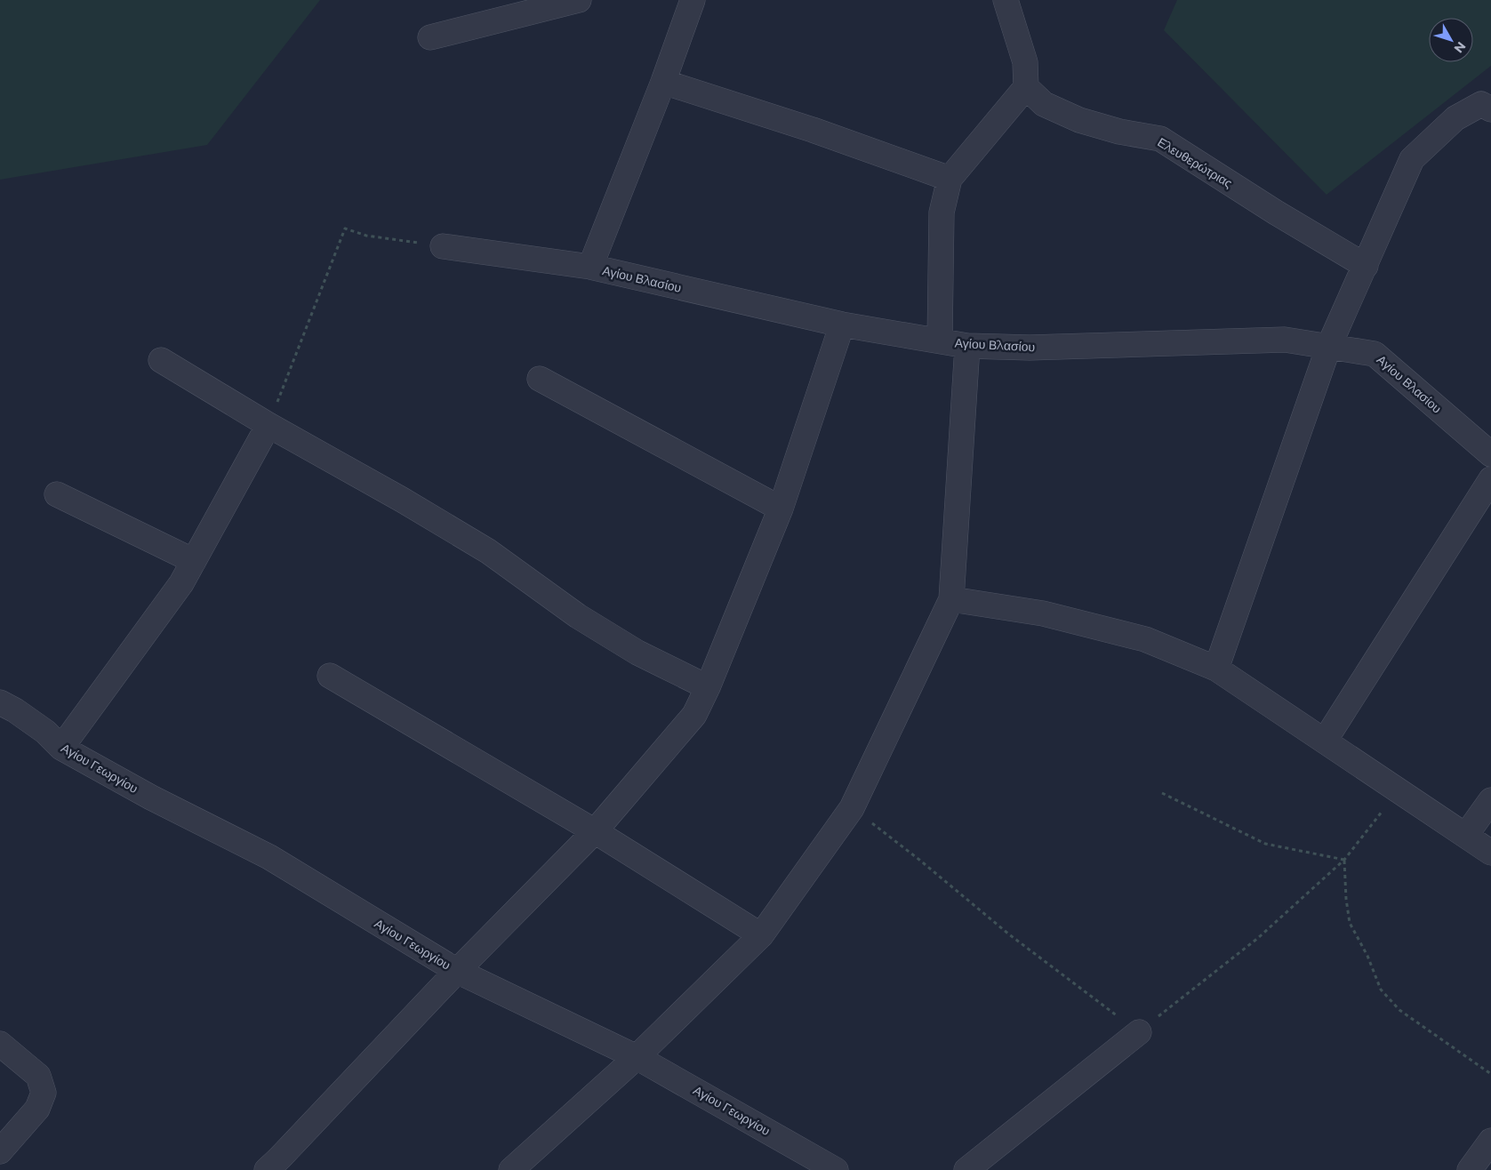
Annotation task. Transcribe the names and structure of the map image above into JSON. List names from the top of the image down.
{
  "streets": {
    "street": ["Ελευθερώτριας", "Αγίου Βλασίου", "Αγίου Γεωργίου"]
  },
  "north": "bottom right"
}
